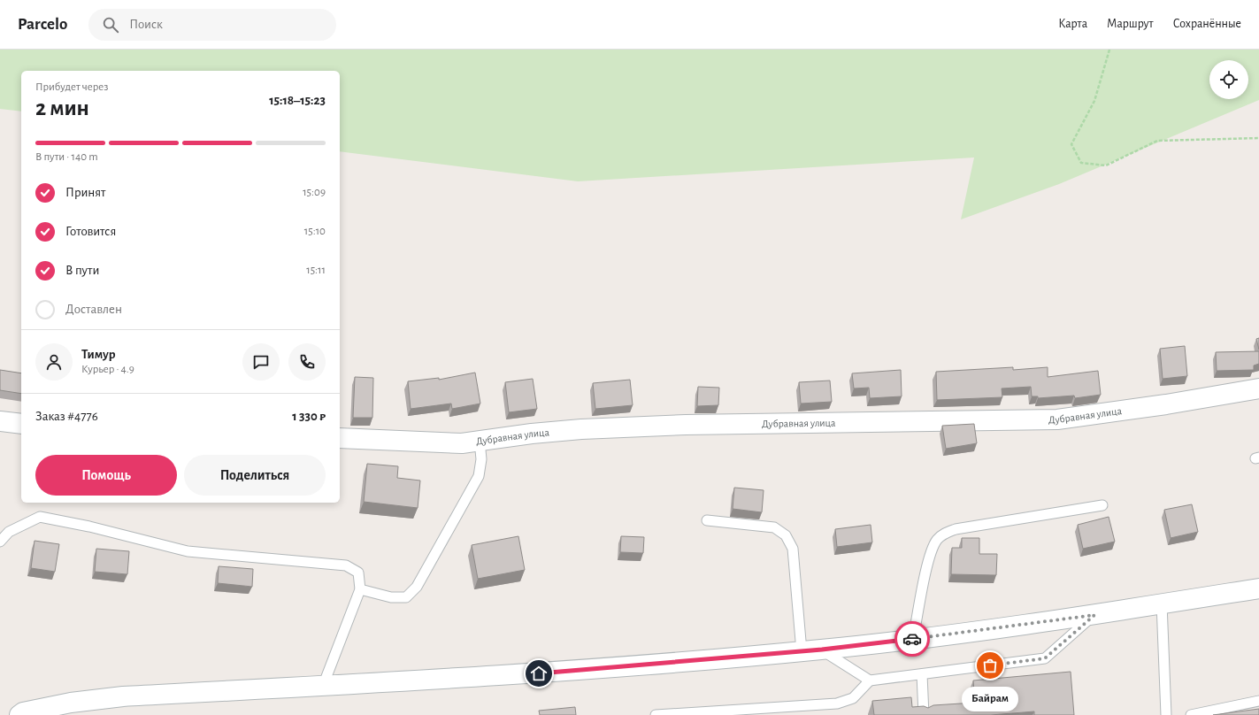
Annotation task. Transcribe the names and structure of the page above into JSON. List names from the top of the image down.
{
  "streets": {
    "main road": ["Дубравная улица"]
  },
  "places": ["Байрам"],
  "page": {
    "header": "Parcelo",
    "search": "Поиск",
    "nav": ["Карта", "Маршрут", "Сохранённые"],
    "heading": ["2 мин", "Прибудет через", "15:18–15:23"],
    "panel": [
      "Тимур",
      "Курьер · 4.9",
      "Заказ #4776",
      "1 330 ₽"
    ],
    "bar": "В пути · 140 m",
    "list": [
      ["Принят", "15:09"],
      ["Готовится", "15:10"],
      ["В пути", "15:11"],
      "Доставлен"
    ],
    "buttons": ["Помощь", "Поделиться"],
    "bubble": "Байрам"
  }
}
